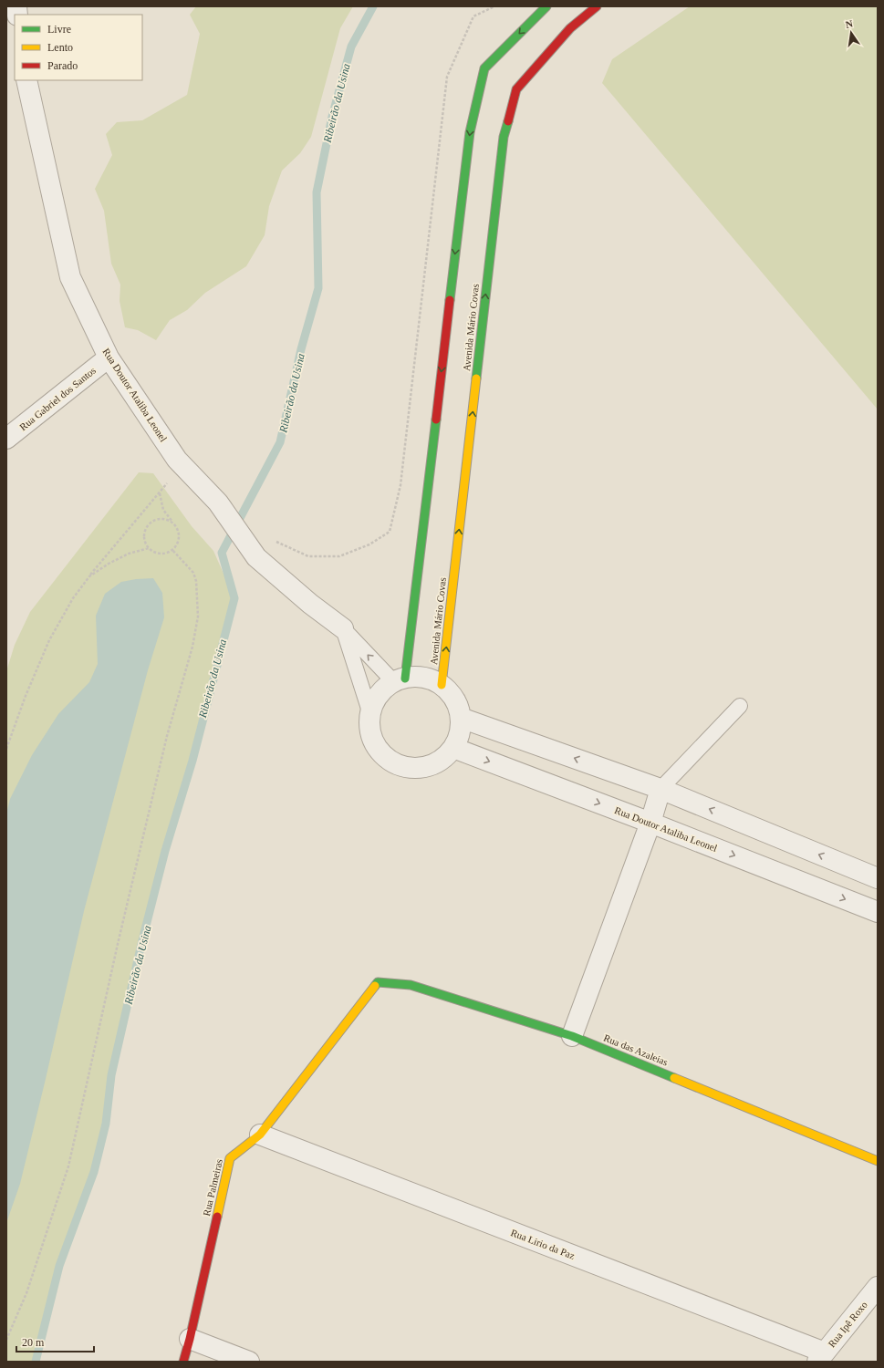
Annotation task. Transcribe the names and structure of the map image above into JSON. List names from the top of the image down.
{
  "streets": {
    "street": [
      "Avenida Mário Covas",
      "Rua Doutor Ataliba Leonel",
      "Rua Gabriel dos Santos",
      "Rua das Azaleias",
      "Rua Palmeiras",
      "Rua Lirio da Paz",
      "Rua Ipê Roxo"
    ]
  },
  "crossings": [
    ["Avenida Mário Covas", "Rua Doutor Ataliba Leonel"],
    ["Rua Doutor Ataliba Leonel", "Rua Gabriel dos Santos"],
    ["Rua das Azaleias", "Rua Palmeiras"],
    ["Rua Palmeiras", "Rua Lirio da Paz"],
    ["Rua Lirio da Paz", "Rua Ipê Roxo"]
  ],
  "water": ["Ribeirão da Usina"],
  "legend": ["Livre", "Lento", "Parado"],
  "scale_bar": "20 m",
  "north": "top"
}
